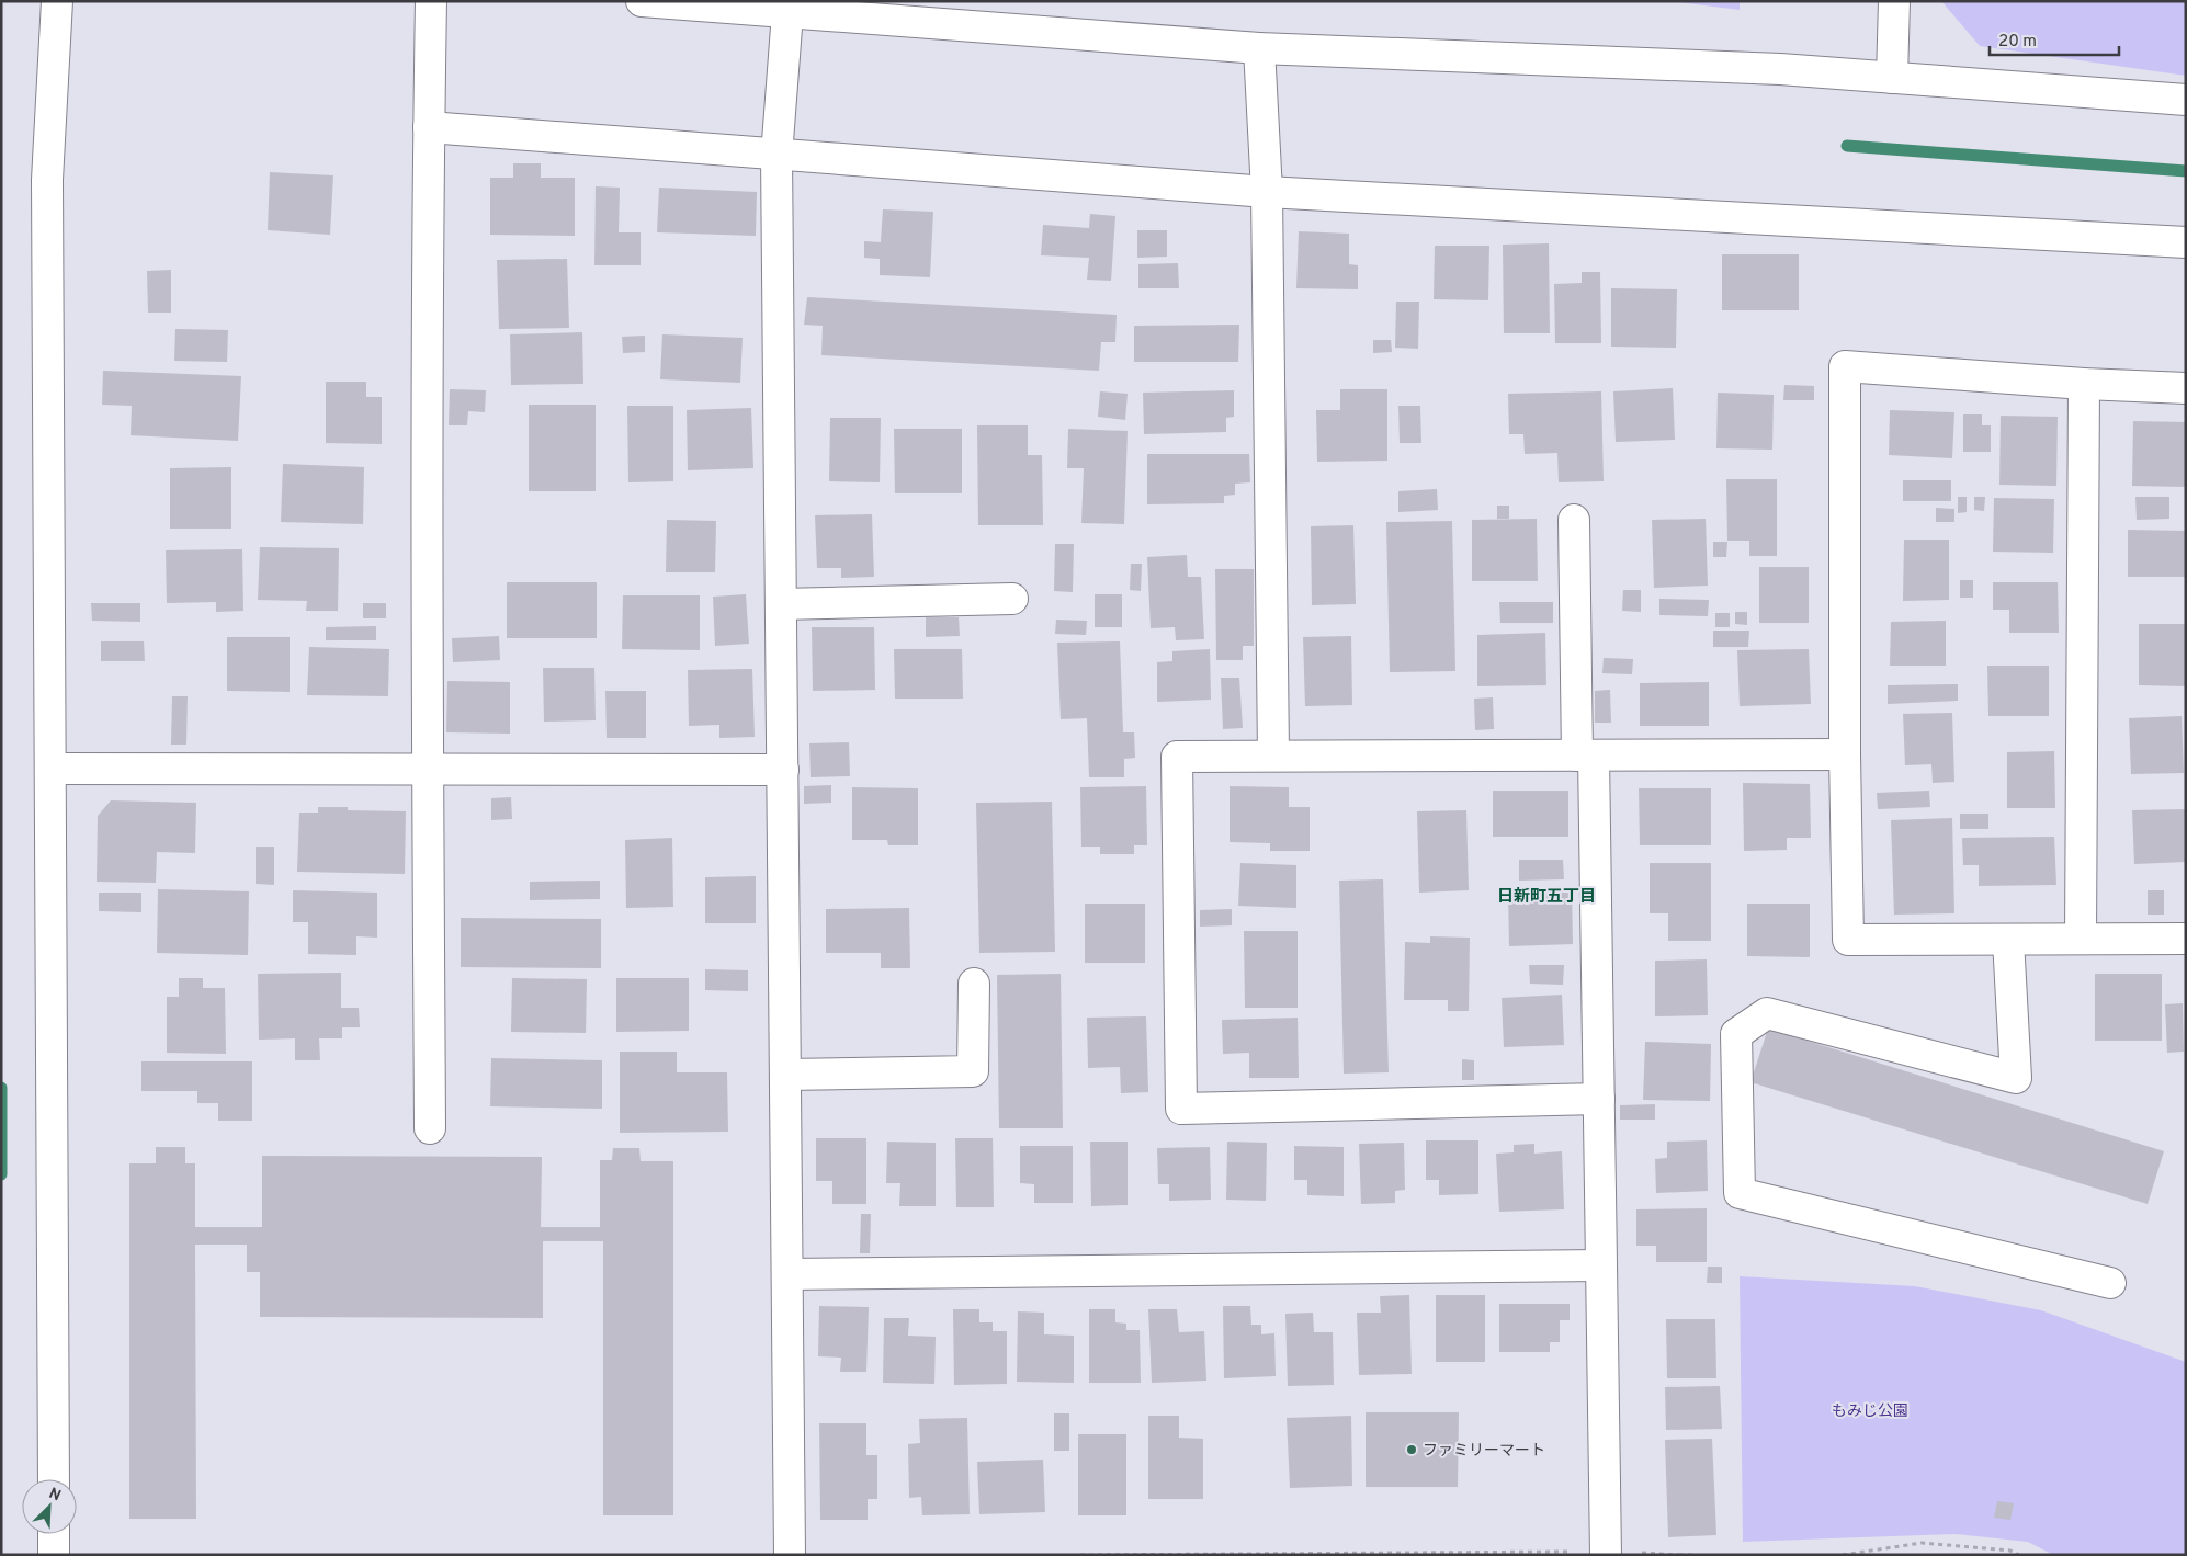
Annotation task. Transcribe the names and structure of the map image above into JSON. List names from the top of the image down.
{
  "districts": ["日新町五丁目"],
  "parks": ["もみじ公園"],
  "places": ["ファミリーマート"],
  "scale_bar": "20 m",
  "north": "top right"
}
